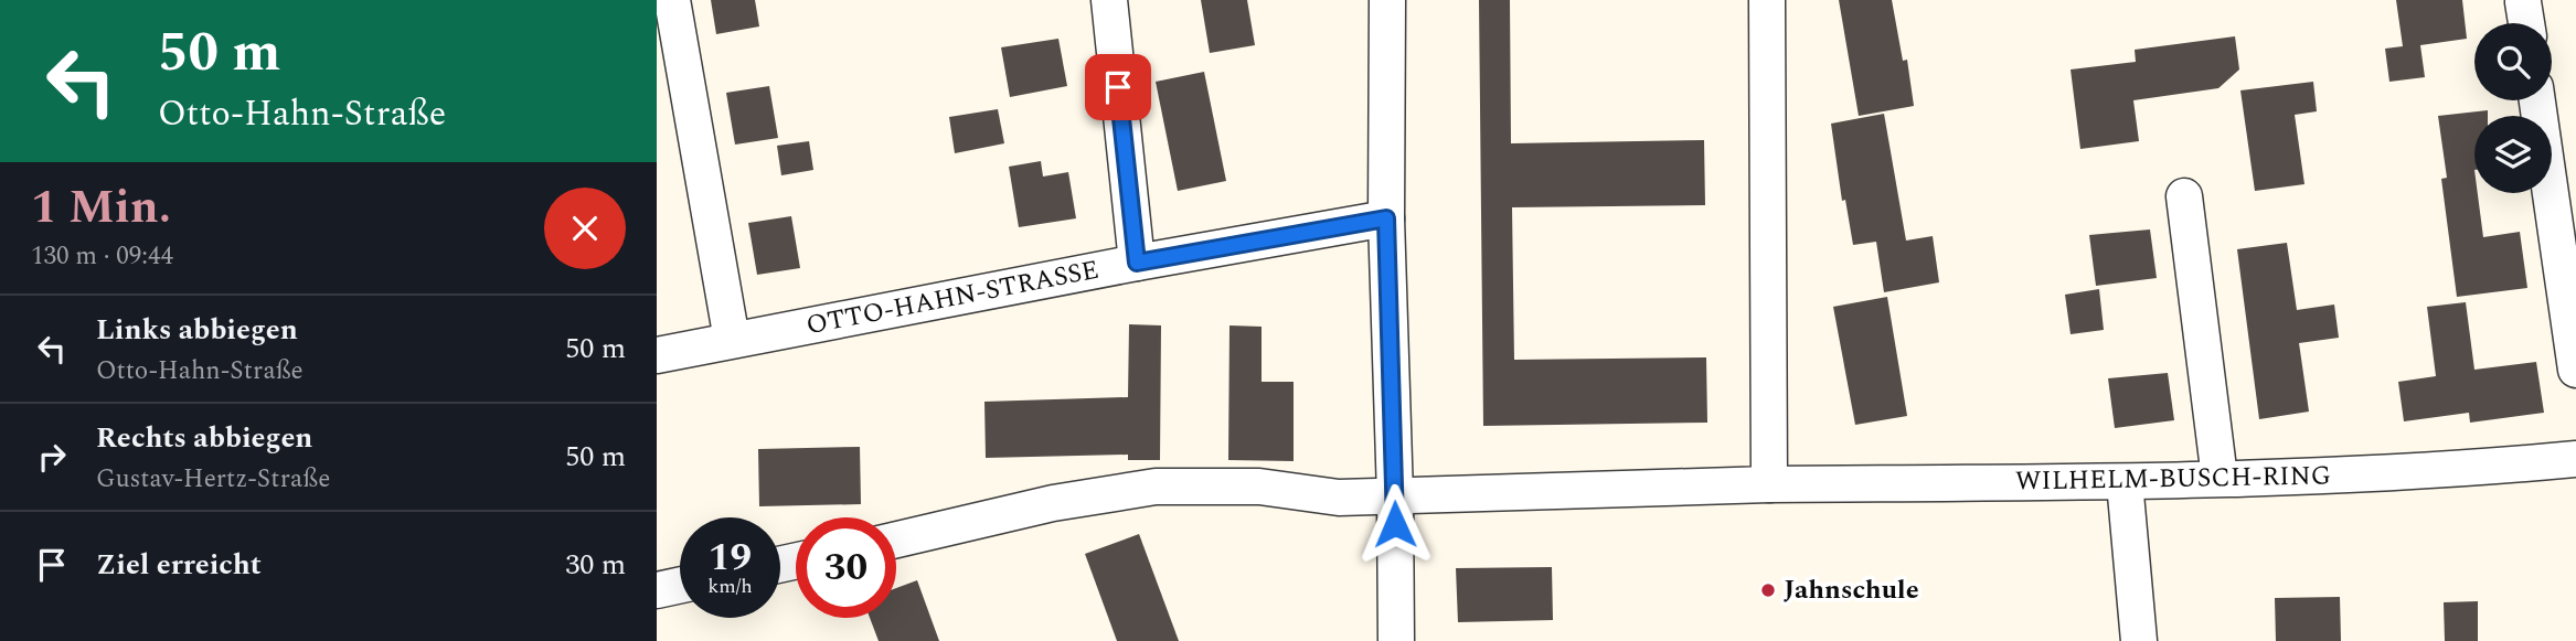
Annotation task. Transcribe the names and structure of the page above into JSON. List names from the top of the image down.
{
  "streets": {
    "street": ["OTTO-HAHN-STRASSE", "WILHELM-BUSCH-RING"]
  },
  "places": ["Jahnschule"],
  "page": {
    "turn": ["50 m", "Otto-Hahn-Straße"],
    "heading": ["1 Min.", "130 m · 09:44"],
    "list": [
      {
        "name": "Links abbiegen",
        "note": "Otto-Hahn-Straße",
        "value": "50 m"
      },
      {
        "name": "Rechts abbiegen",
        "note": "Gustav-Hertz-Straße",
        "value": "50 m"
      },
      {
        "name": "Ziel erreicht",
        "value": "30 m"
      }
    ],
    "speed": "19 km/h",
    "limit": "30"
  }
}
